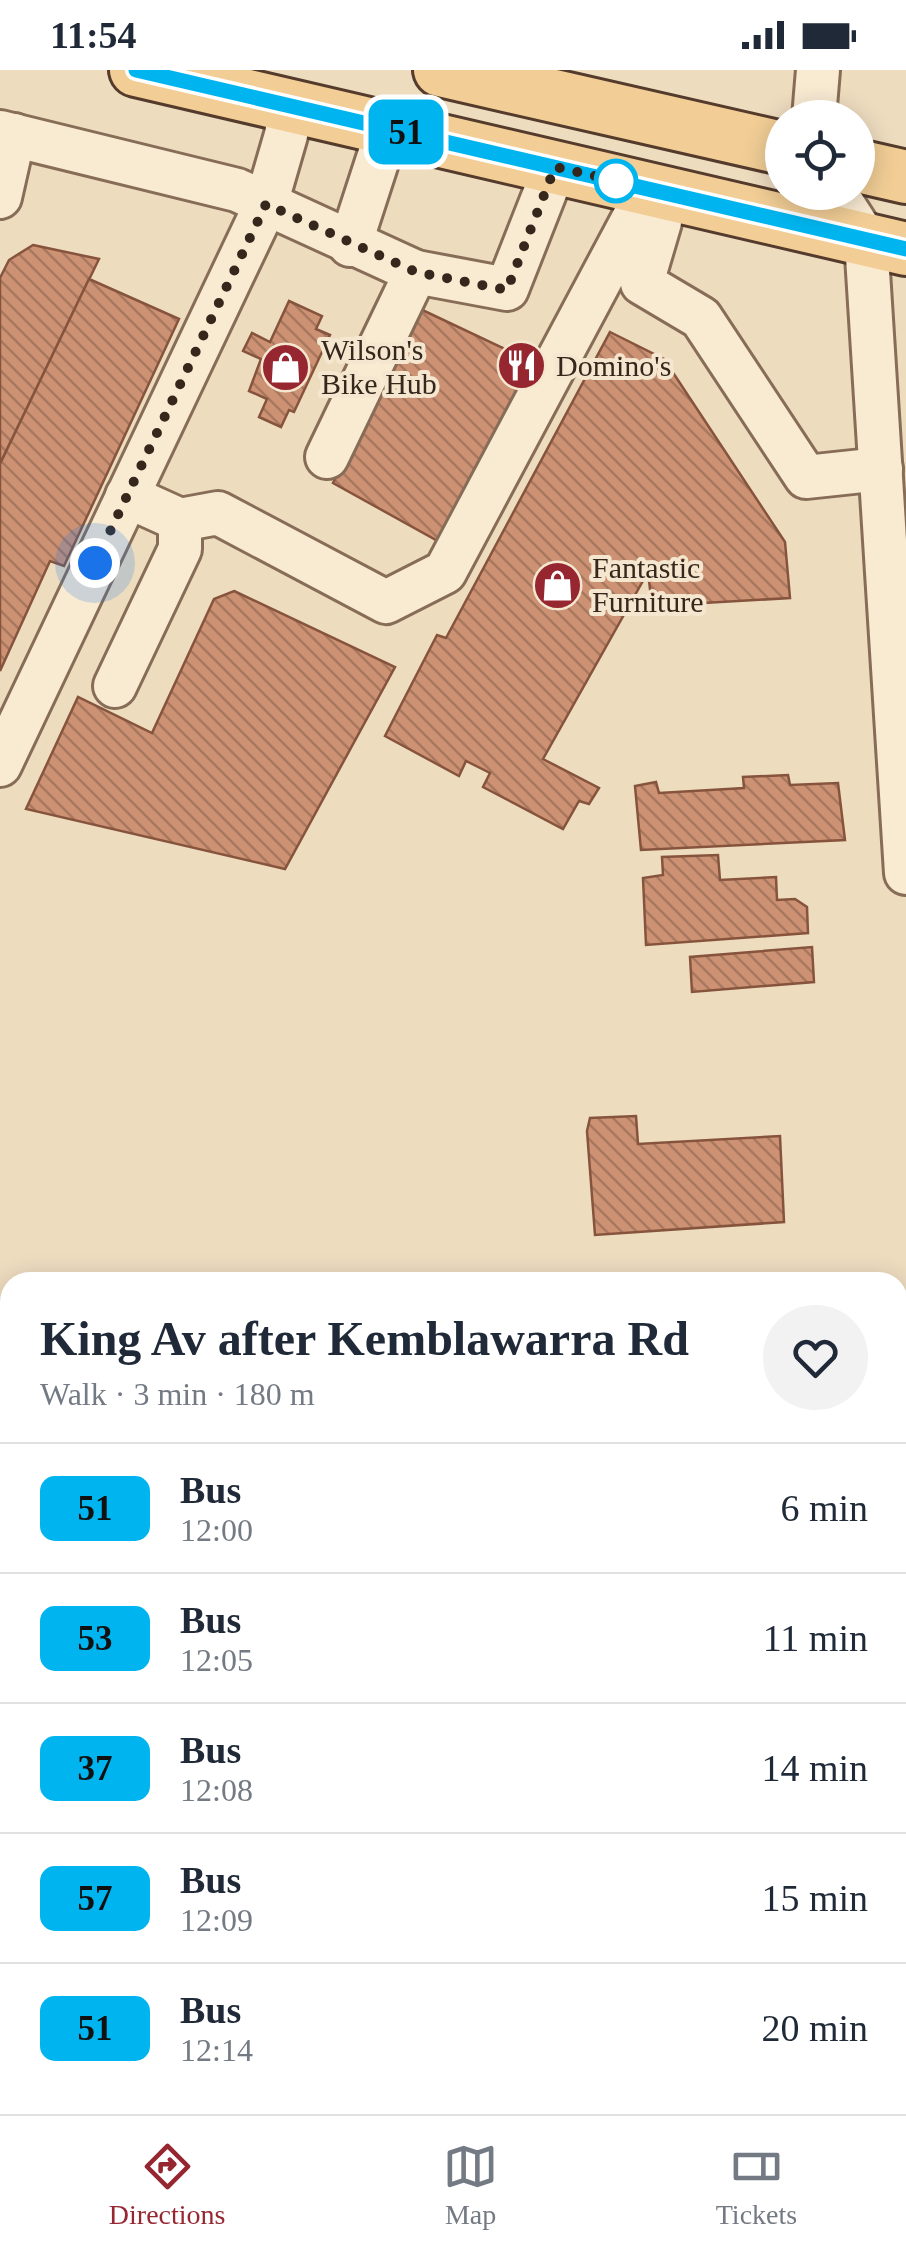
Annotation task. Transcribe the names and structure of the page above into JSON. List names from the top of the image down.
{
  "places": {
    "restaurant": ["Domino's"],
    "shop": ["Wilson's Bike Hub", "Fantastic Furniture"]
  },
  "lines": ["bus line 51"],
  "page": {
    "status": "11:54",
    "on_map": "51",
    "heading": ["King Av after Kemblawarra Rd", "Walk · 3 min · 180 m"],
    "list": [
      {
        "mark": "51",
        "name": "Bus",
        "note": "12:00",
        "value": "6 min"
      },
      {
        "mark": "53",
        "name": "Bus",
        "note": "12:05",
        "value": "11 min"
      },
      {
        "mark": "37",
        "name": "Bus",
        "note": "12:08",
        "value": "14 min"
      },
      {
        "mark": "57",
        "name": "Bus",
        "note": "12:09",
        "value": "15 min"
      },
      {
        "mark": "51",
        "name": "Bus",
        "note": "12:14",
        "value": "20 min"
      }
    ],
    "tabs": ["Directions", "Map", "Tickets"]
  }
}
